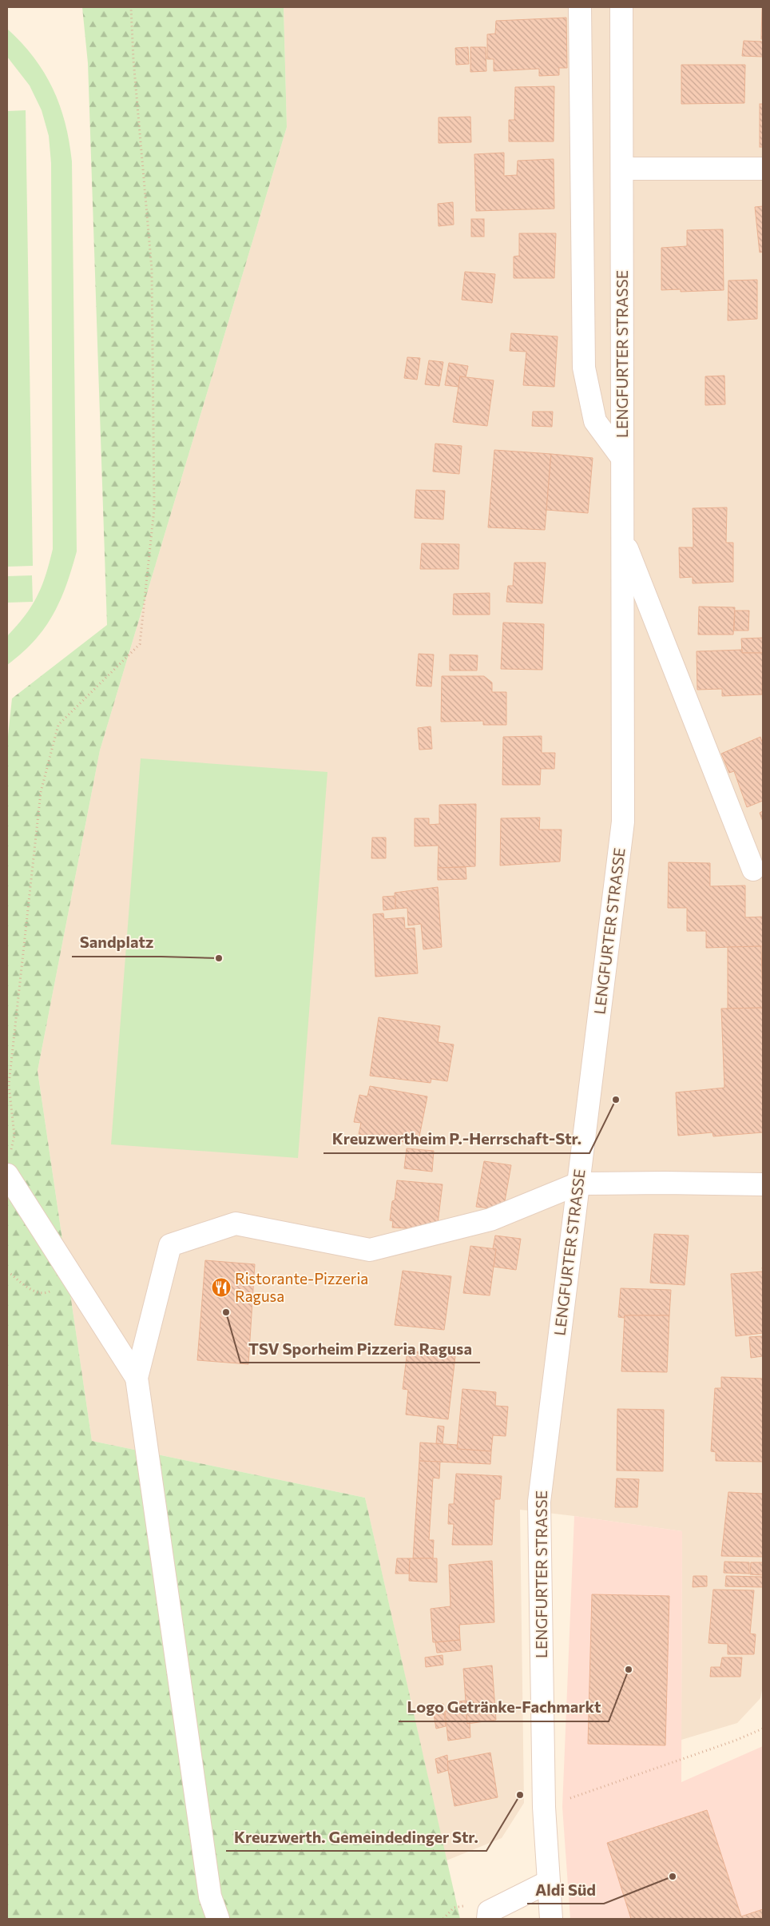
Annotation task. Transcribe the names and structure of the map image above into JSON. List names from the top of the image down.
{
  "streets": {
    "street": ["LENGFURTER STRASSE"]
  },
  "places": {
    "other": [
      "Sandplatz",
      "Kreuzwertheim P.-Herrschaft-Str.",
      "TSV Sporheim Pizzeria Ragusa",
      "Logo Getränke-Fachmarkt",
      "Kreuzwerth. Gemeindedinger Str.",
      "Aldi Süd"
    ],
    "restaurant": ["Ristorante-Pizzeria Ragusa"]
  }
}
